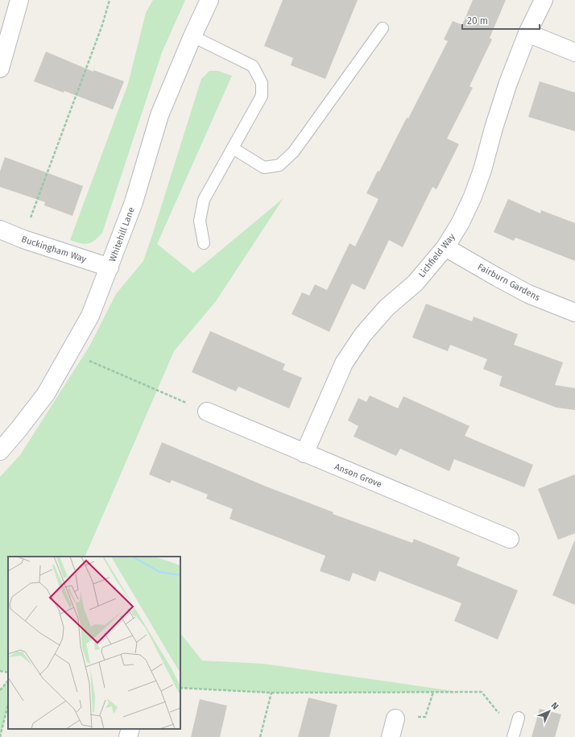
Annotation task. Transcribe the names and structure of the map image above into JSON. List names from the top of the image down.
{
  "streets": {
    "street": [
      "Whitehill Lane",
      "Buckingham Way",
      "Lichfield Way",
      "Fairburn Gardens",
      "Anson Grove"
    ]
  },
  "crossings": [
    ["Whitehill Lane", "Buckingham Way"],
    ["Lichfield Way", "Fairburn Gardens"],
    ["Lichfield Way", "Anson Grove"]
  ],
  "scale_bar": "20 m",
  "north": "top right"
}
